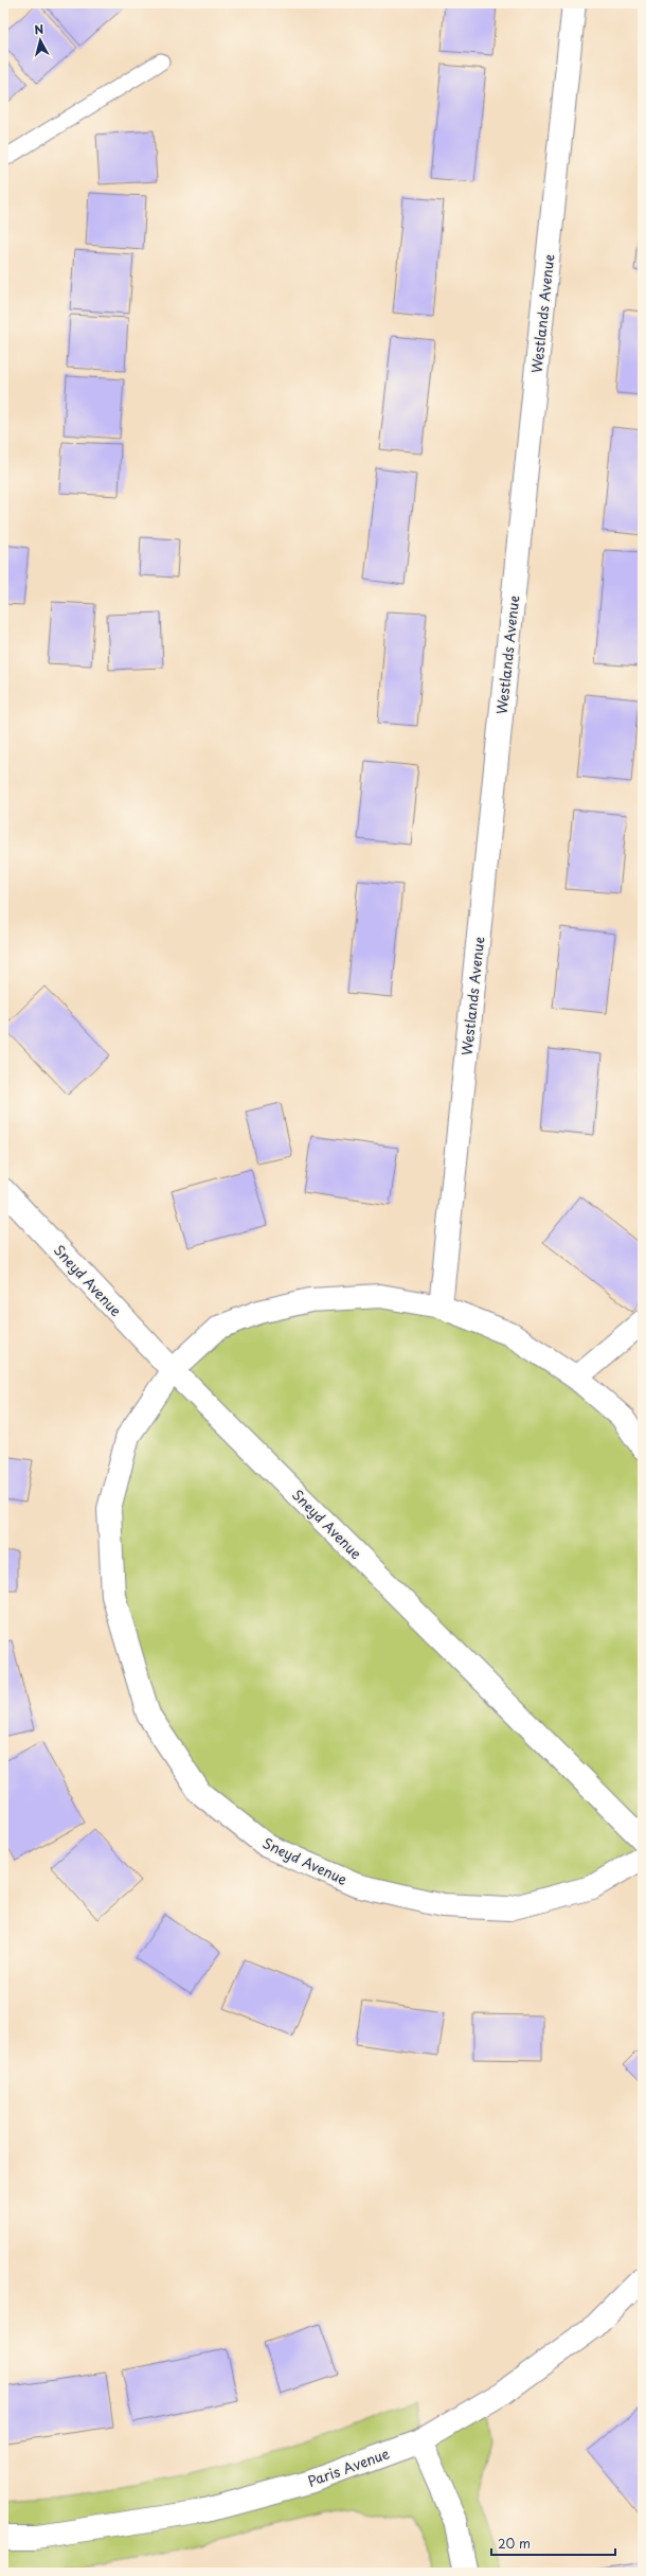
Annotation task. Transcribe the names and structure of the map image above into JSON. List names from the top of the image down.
{
  "streets": {
    "street": ["Westlands Avenue", "Sneyd Avenue", "Paris Avenue"]
  },
  "crossings": [
    ["Westlands Avenue", "Sneyd Avenue"]
  ],
  "scale_bar": "20 m",
  "north": "top"
}
